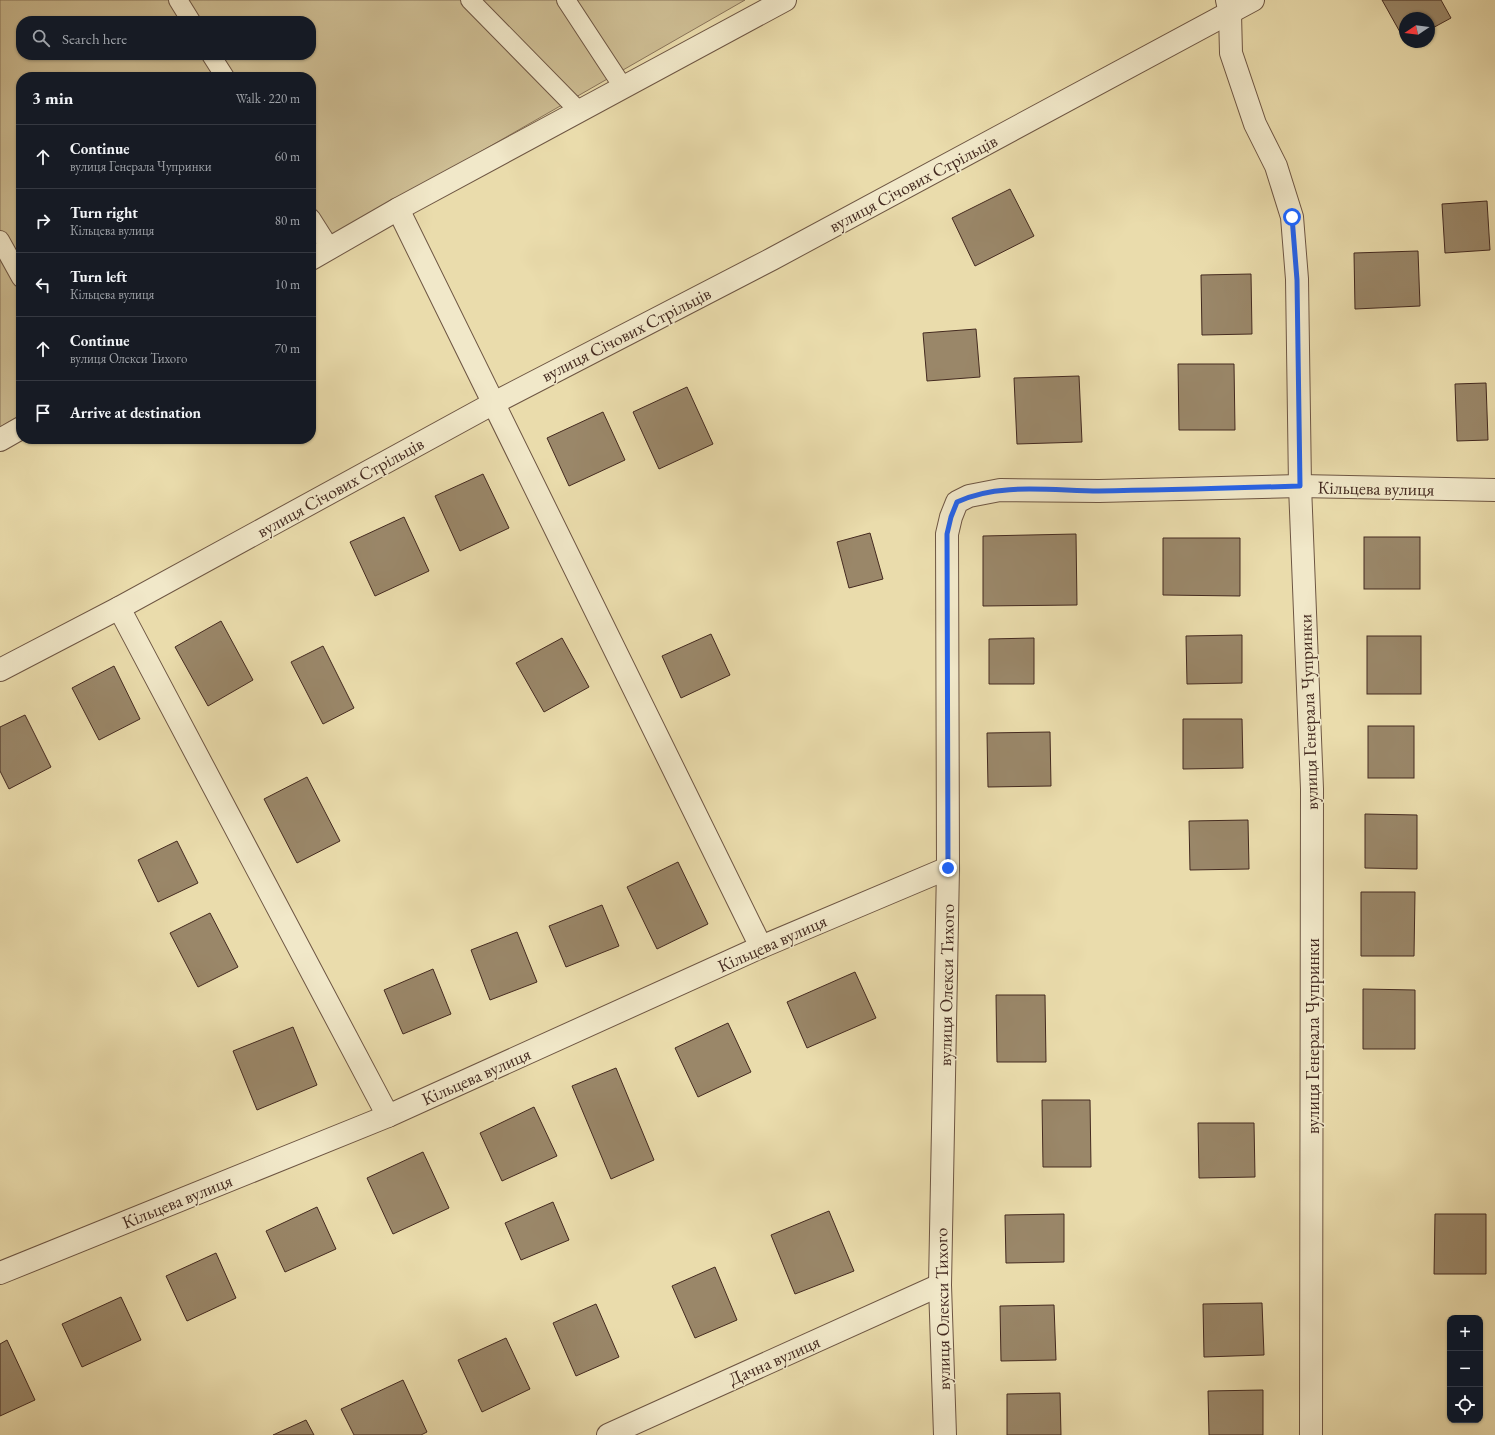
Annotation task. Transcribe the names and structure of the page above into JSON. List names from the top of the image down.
{
  "streets": {
    "street": [
      "вулиця Січових Стрільців",
      "Кільцева вулиця",
      "вулиця Генерала Чупринки",
      "вулиця Олекси Тихого",
      "Дачна вулиця"
    ]
  },
  "crossings": [
    ["вулиця Січових Стрільців", "вулиця Генерала Чупринки"],
    ["Кільцева вулиця", "вулиця Генерала Чупринки"],
    ["Кільцева вулиця", "вулиця Олекси Тихого"],
    ["вулиця Олекси Тихого", "Дачна вулиця"]
  ],
  "north": "left",
  "page": {
    "search": "Search here",
    "heading": ["3 min", "Walk · 220 m"],
    "list": [
      ["Continue", "вулиця Генерала Чупринки", "60 m"],
      ["Turn right", "Кільцева вулиця", "80 m"],
      ["Turn left", "Кільцева вулиця", "10 m"],
      ["Continue", "вулиця Олекси Тихого", "70 m"],
      "Arrive at destination"
    ],
    "map_buttons": ["+", "−"]
  }
}
